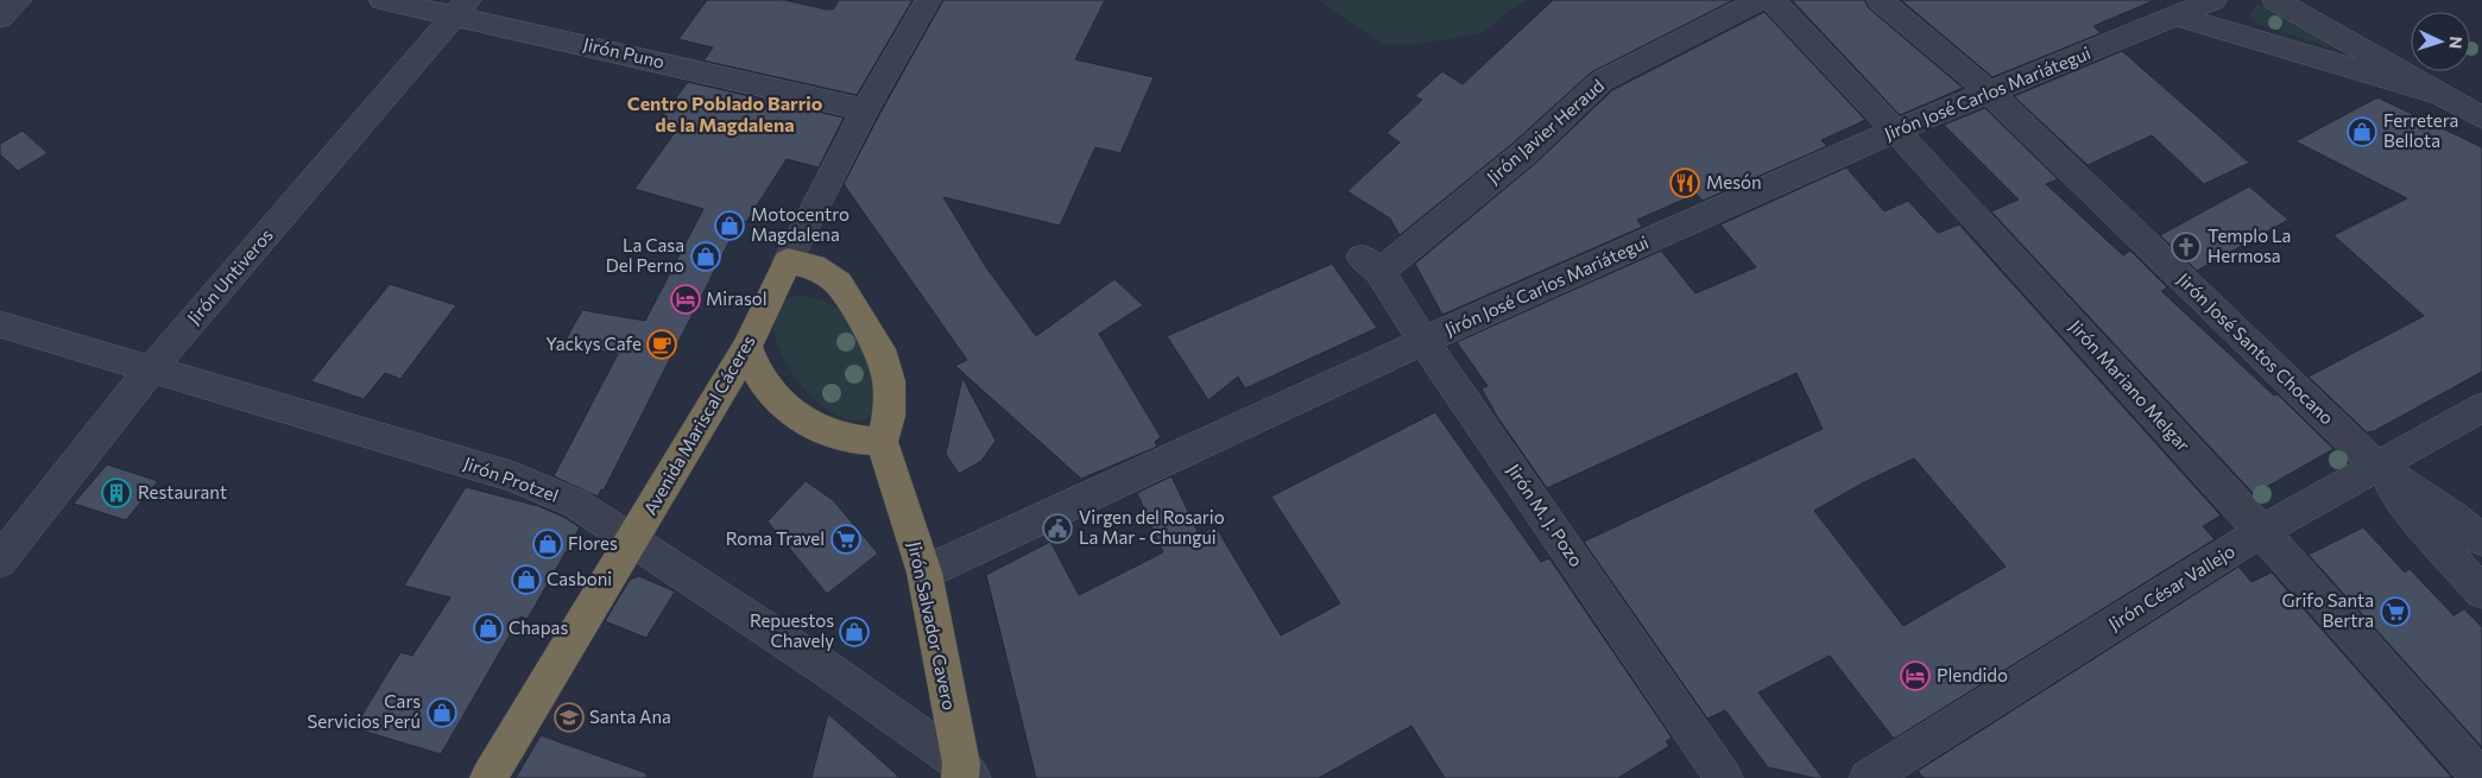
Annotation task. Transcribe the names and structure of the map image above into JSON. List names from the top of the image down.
{
  "streets": {
    "highway": ["Avenida Mariscal Cáceres", "Jirón Salvador Cavero"],
    "street": [
      "Jirón Puno",
      "Jirón José Carlos Mariátegui",
      "Jirón Javier Heraud",
      "Jirón Untiveros",
      "Jirón José Santos Chocano",
      "Jirón Mariano Melgar",
      "Jirón Protzel",
      "Jirón M. J. Pozo",
      "Jirón César Vallejo"
    ]
  },
  "crossings": [
    ["Jirón Puno", "Jirón Untiveros"],
    ["Jirón Puno", "Avenida Mariscal Cáceres"],
    ["Jirón José Carlos Mariátegui", "Jirón José Santos Chocano"],
    ["Jirón José Carlos Mariátegui", "Jirón Mariano Melgar"],
    ["Jirón José Carlos Mariátegui", "Jirón M. J. Pozo"],
    ["Jirón José Carlos Mariátegui", "Jirón Salvador Cavero"],
    ["Jirón Javier Heraud", "Jirón M. J. Pozo"],
    ["Jirón Untiveros", "Jirón Protzel"],
    ["Jirón José Santos Chocano", "Jirón César Vallejo"],
    ["Jirón Mariano Melgar", "Jirón César Vallejo"],
    ["Avenida Mariscal Cáceres", "Jirón Protzel"],
    ["Jirón Protzel", "Jirón Salvador Cavero"]
  ],
  "districts": ["Centro Poblado Barrio de la Magdalena"],
  "places": {
    "shop": [
      "Ferretera Bellota",
      "Motocentro Magdalena",
      "La Casa Del Perno",
      "Flores",
      "Casboni",
      "Chapas",
      "Repuestos Chavely",
      "Cars Servicios Perú"
    ],
    "restaurant": ["Mesón"],
    "church": ["Templo La Hermosa"],
    "hotel": ["Mirasol", "Plendido"],
    "cafe": ["Yackys Cafe"],
    "building": ["Restaurant"],
    "public building": ["Virgen del Rosario La Mar - Chungui"],
    "supermarket": ["Roma Travel", "Grifo Santa Bertra"],
    "school or university": ["Santa Ana"]
  },
  "north": "right"
}
